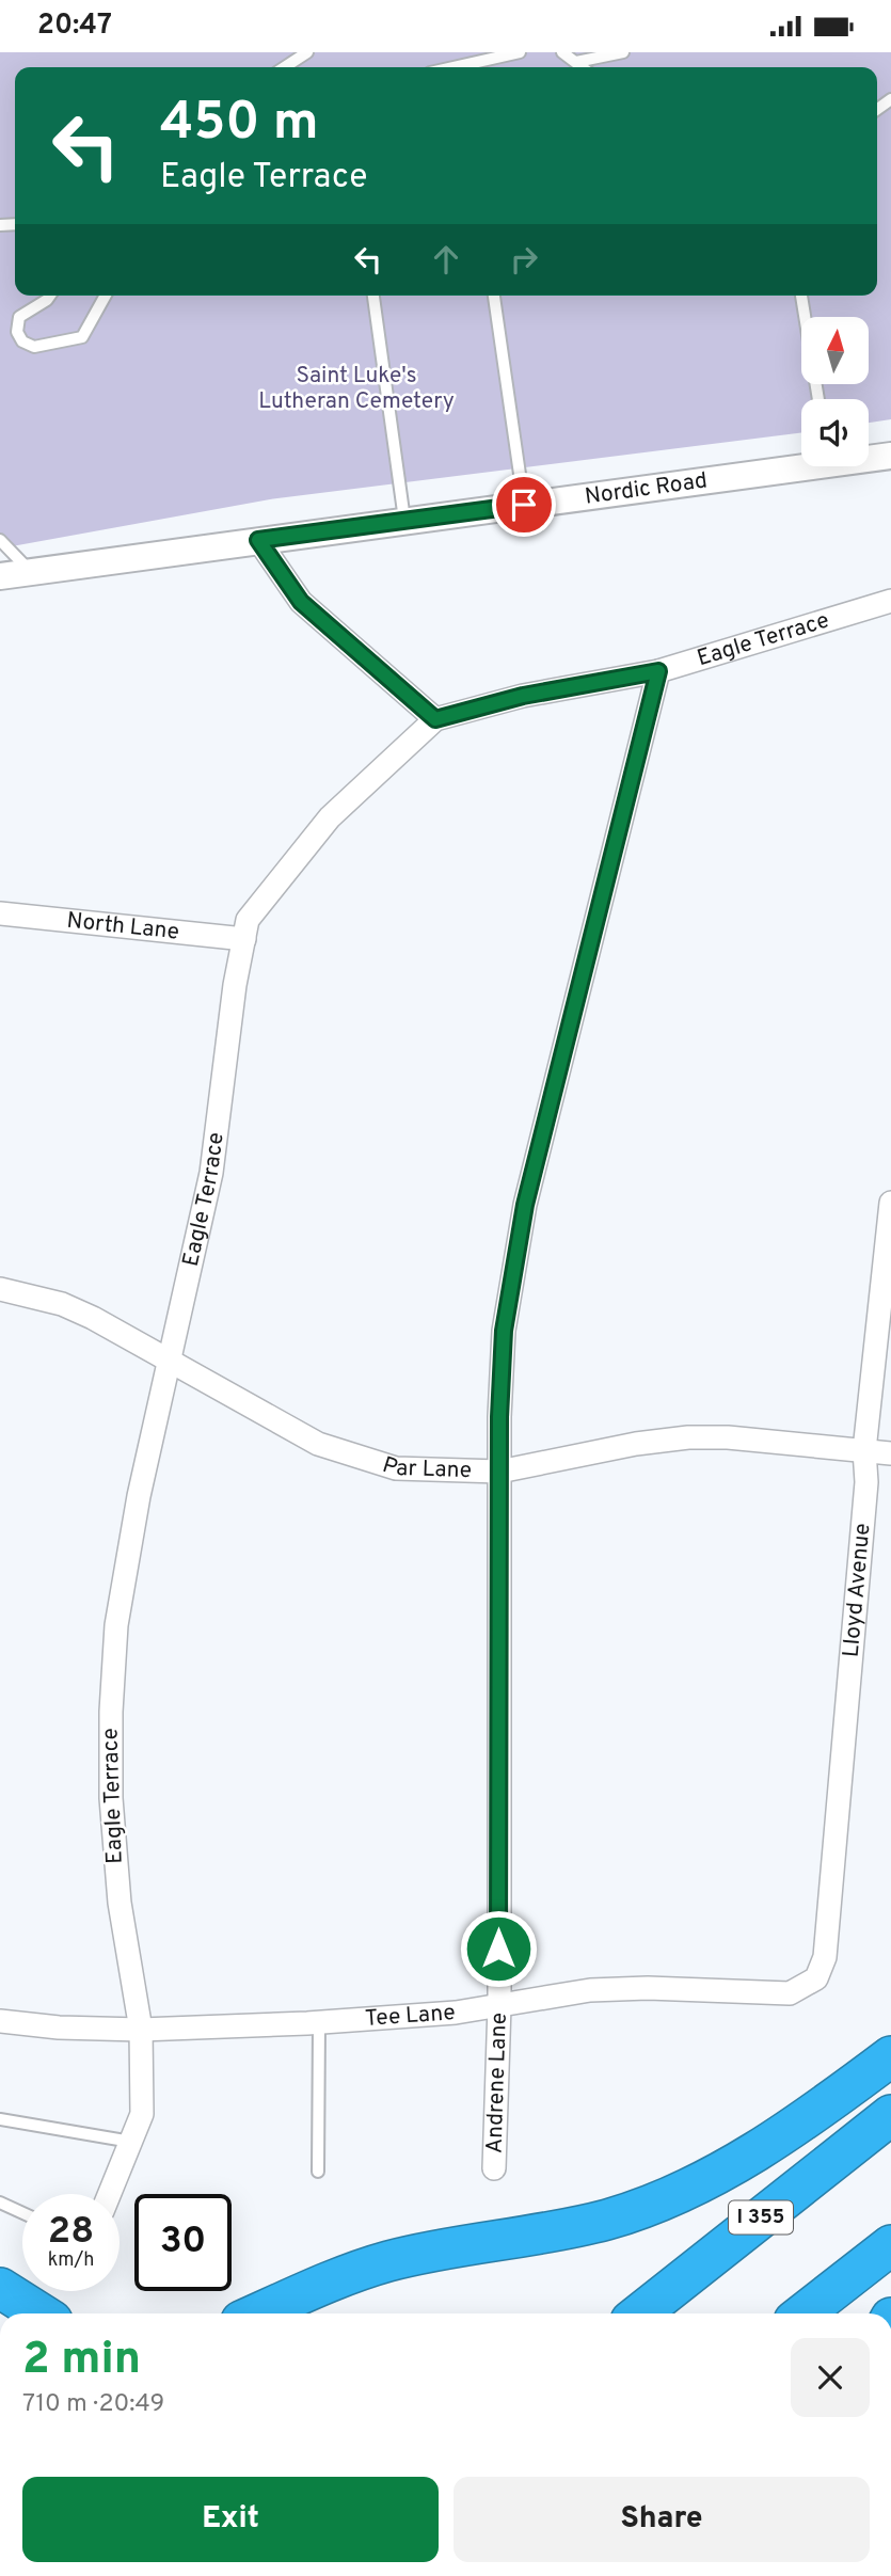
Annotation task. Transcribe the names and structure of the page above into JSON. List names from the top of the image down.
{
  "streets": {
    "highway": ["I 355"],
    "street": [
      "Nordic Road",
      "Eagle Terrace",
      "North Lane",
      "Par Lane",
      "Lloyd Avenue",
      "Tee Lane",
      "Andrene Lane"
    ]
  },
  "crossings": [
    ["Eagle Terrace", "North Lane"],
    ["Eagle Terrace", "Par Lane"],
    ["Eagle Terrace", "Tee Lane"],
    ["Eagle Terrace", "Andrene Lane"],
    ["Par Lane", "Lloyd Avenue"],
    ["Par Lane", "Andrene Lane"],
    ["Lloyd Avenue", "Tee Lane"],
    ["Tee Lane", "Andrene Lane"]
  ],
  "parks": ["Saint Luke's Lutheran Cemetery"],
  "north": "top",
  "page": {
    "status": "20:47",
    "turn": ["450 m", "Eagle Terrace"],
    "speed": "28 km/h",
    "limit": "30",
    "heading": ["2 min", "710 m · 20:49"],
    "buttons": ["Exit", "Share"]
  }
}
